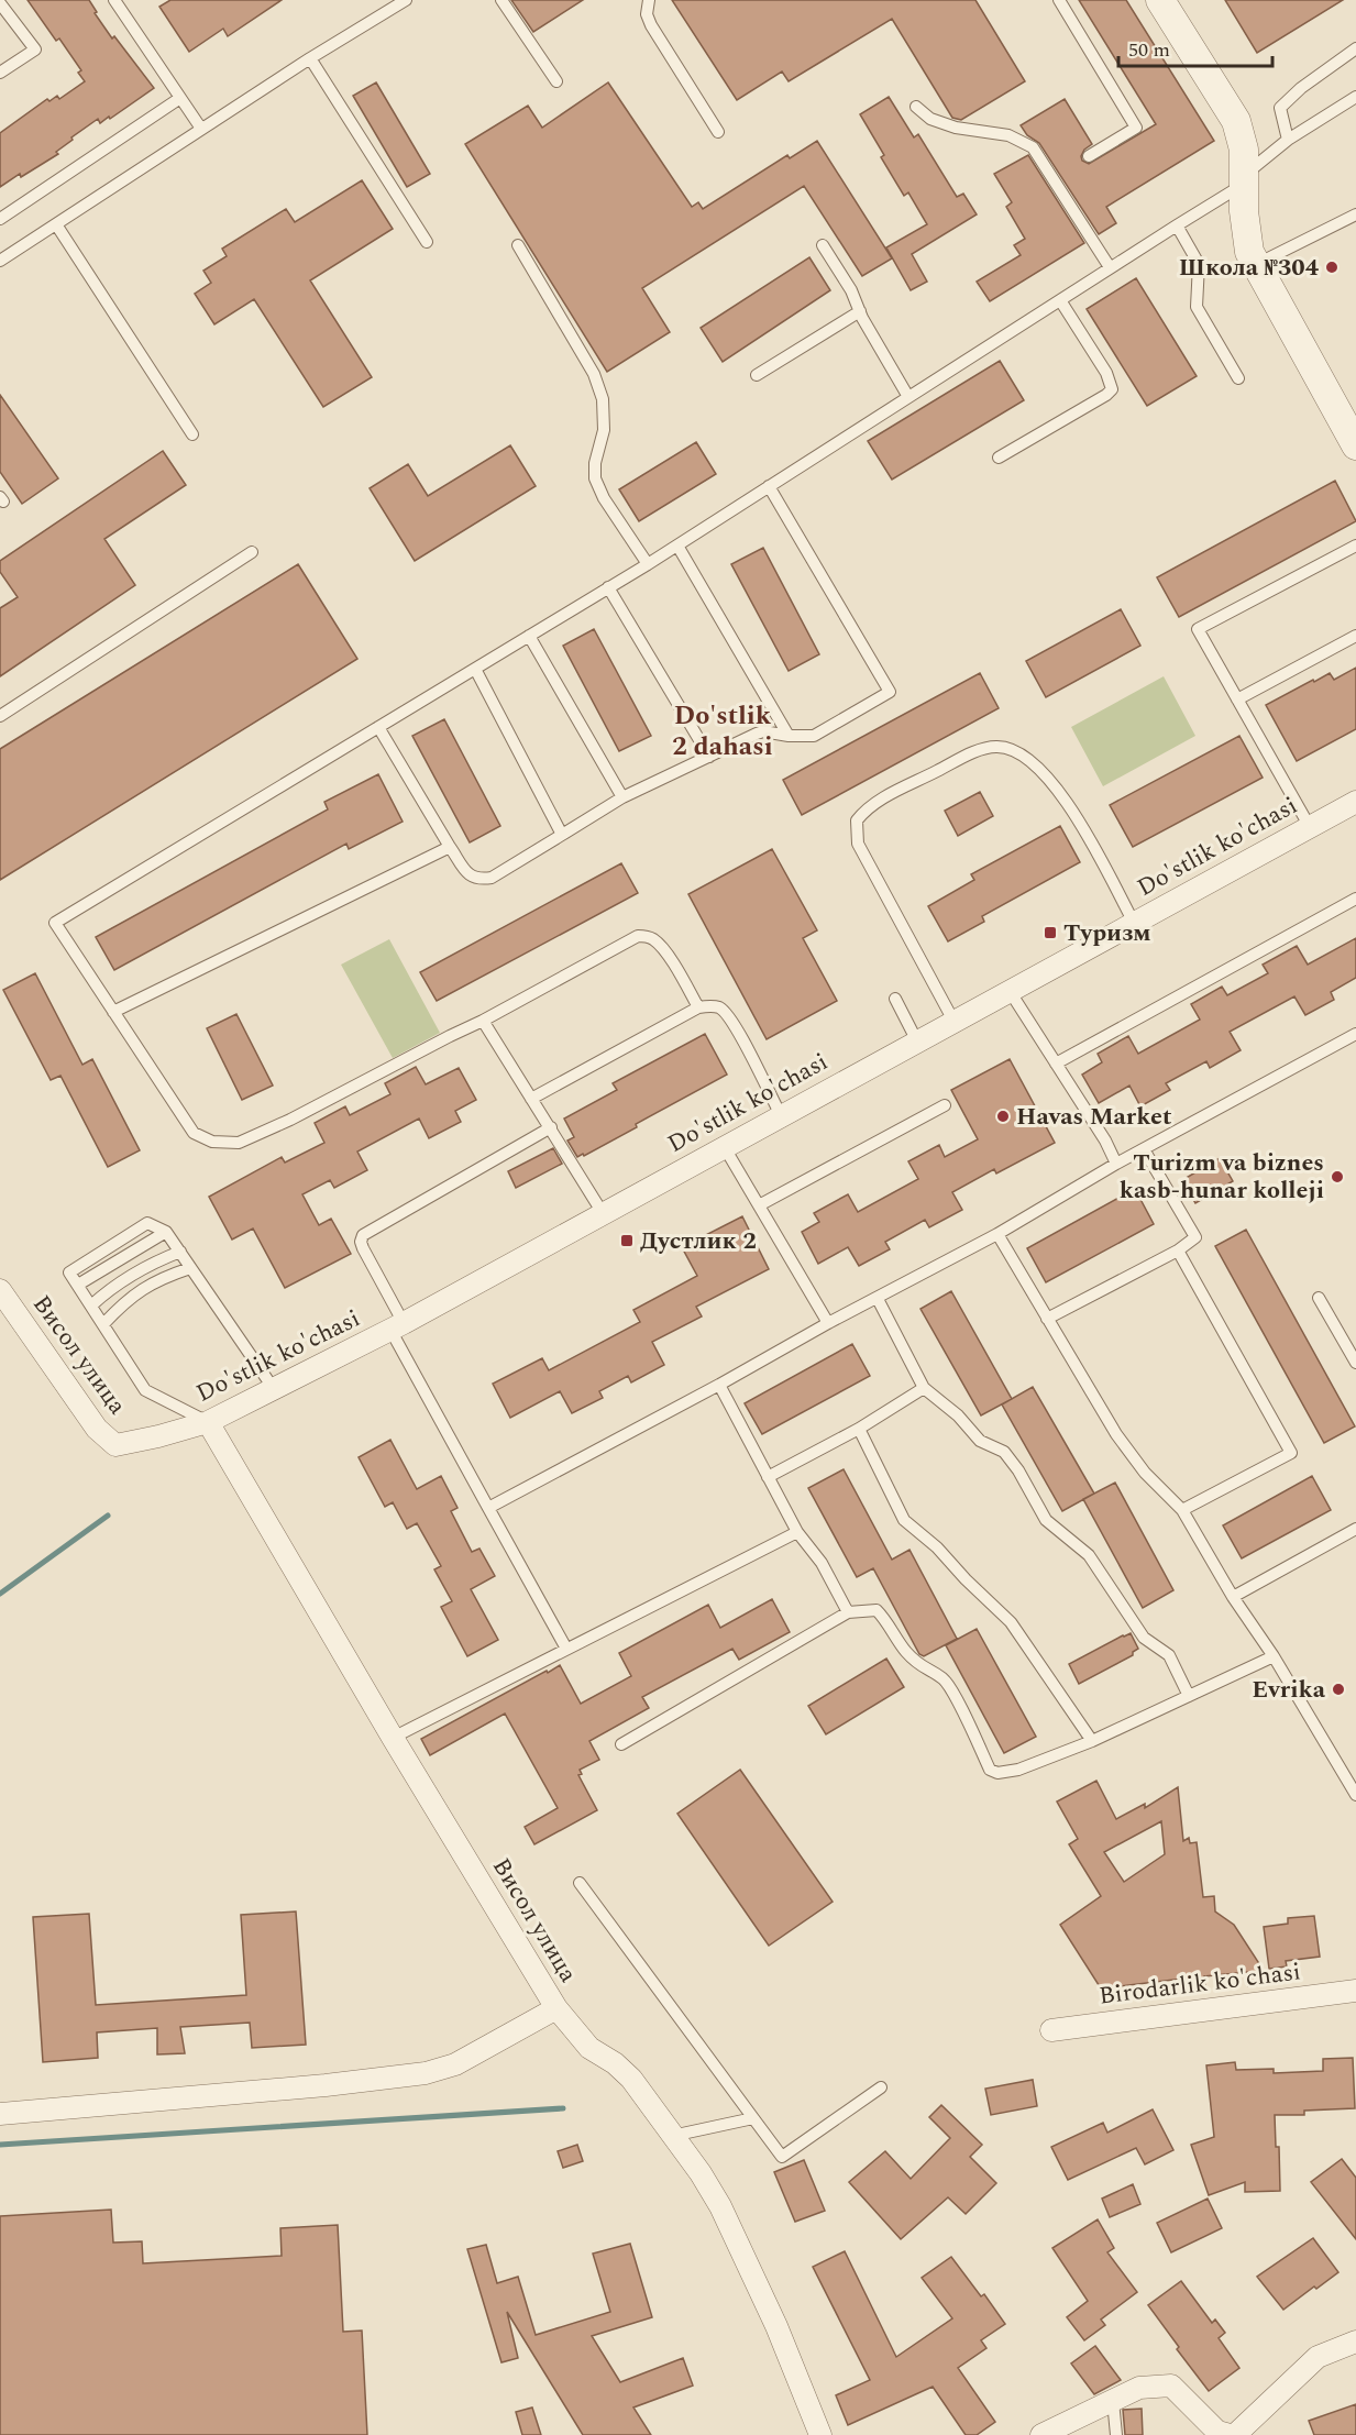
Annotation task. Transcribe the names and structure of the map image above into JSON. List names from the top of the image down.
{
  "streets": {
    "street": ["Do'stlik ko'chasi", "Висол улица", "Birodarlik ko'chasi"]
  },
  "crossings": [
    ["Do'stlik ko'chasi", "Висол улица"]
  ],
  "districts": ["Do'stlik 2 dahasi"],
  "places": {
    "other": [
      "Школа №304",
      "Havas Market",
      "Turizm va biznes kasb-hunar kolleji",
      "Evrika"
    ],
    "transit": ["Туризм", "Дустлик 2"]
  },
  "scale_bar": "50 m"
}
